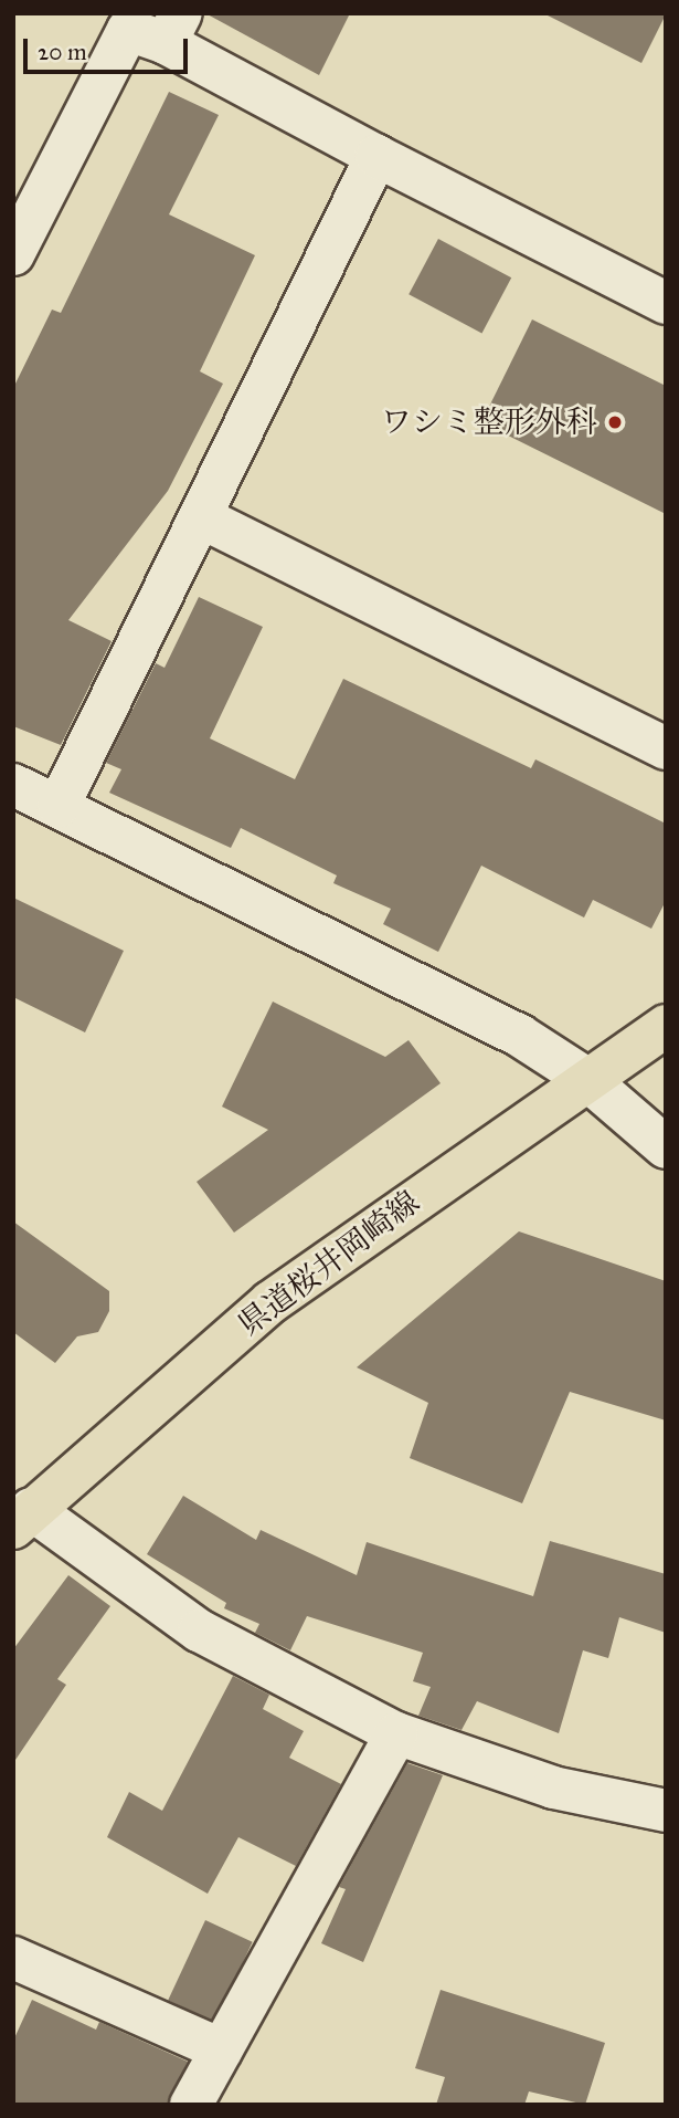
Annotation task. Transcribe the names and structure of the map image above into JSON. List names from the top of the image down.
{
  "streets": {
    "main road": ["県道桜井岡崎線"]
  },
  "places": ["ワシミ整形外科"],
  "scale_bar": "20 m"
}
